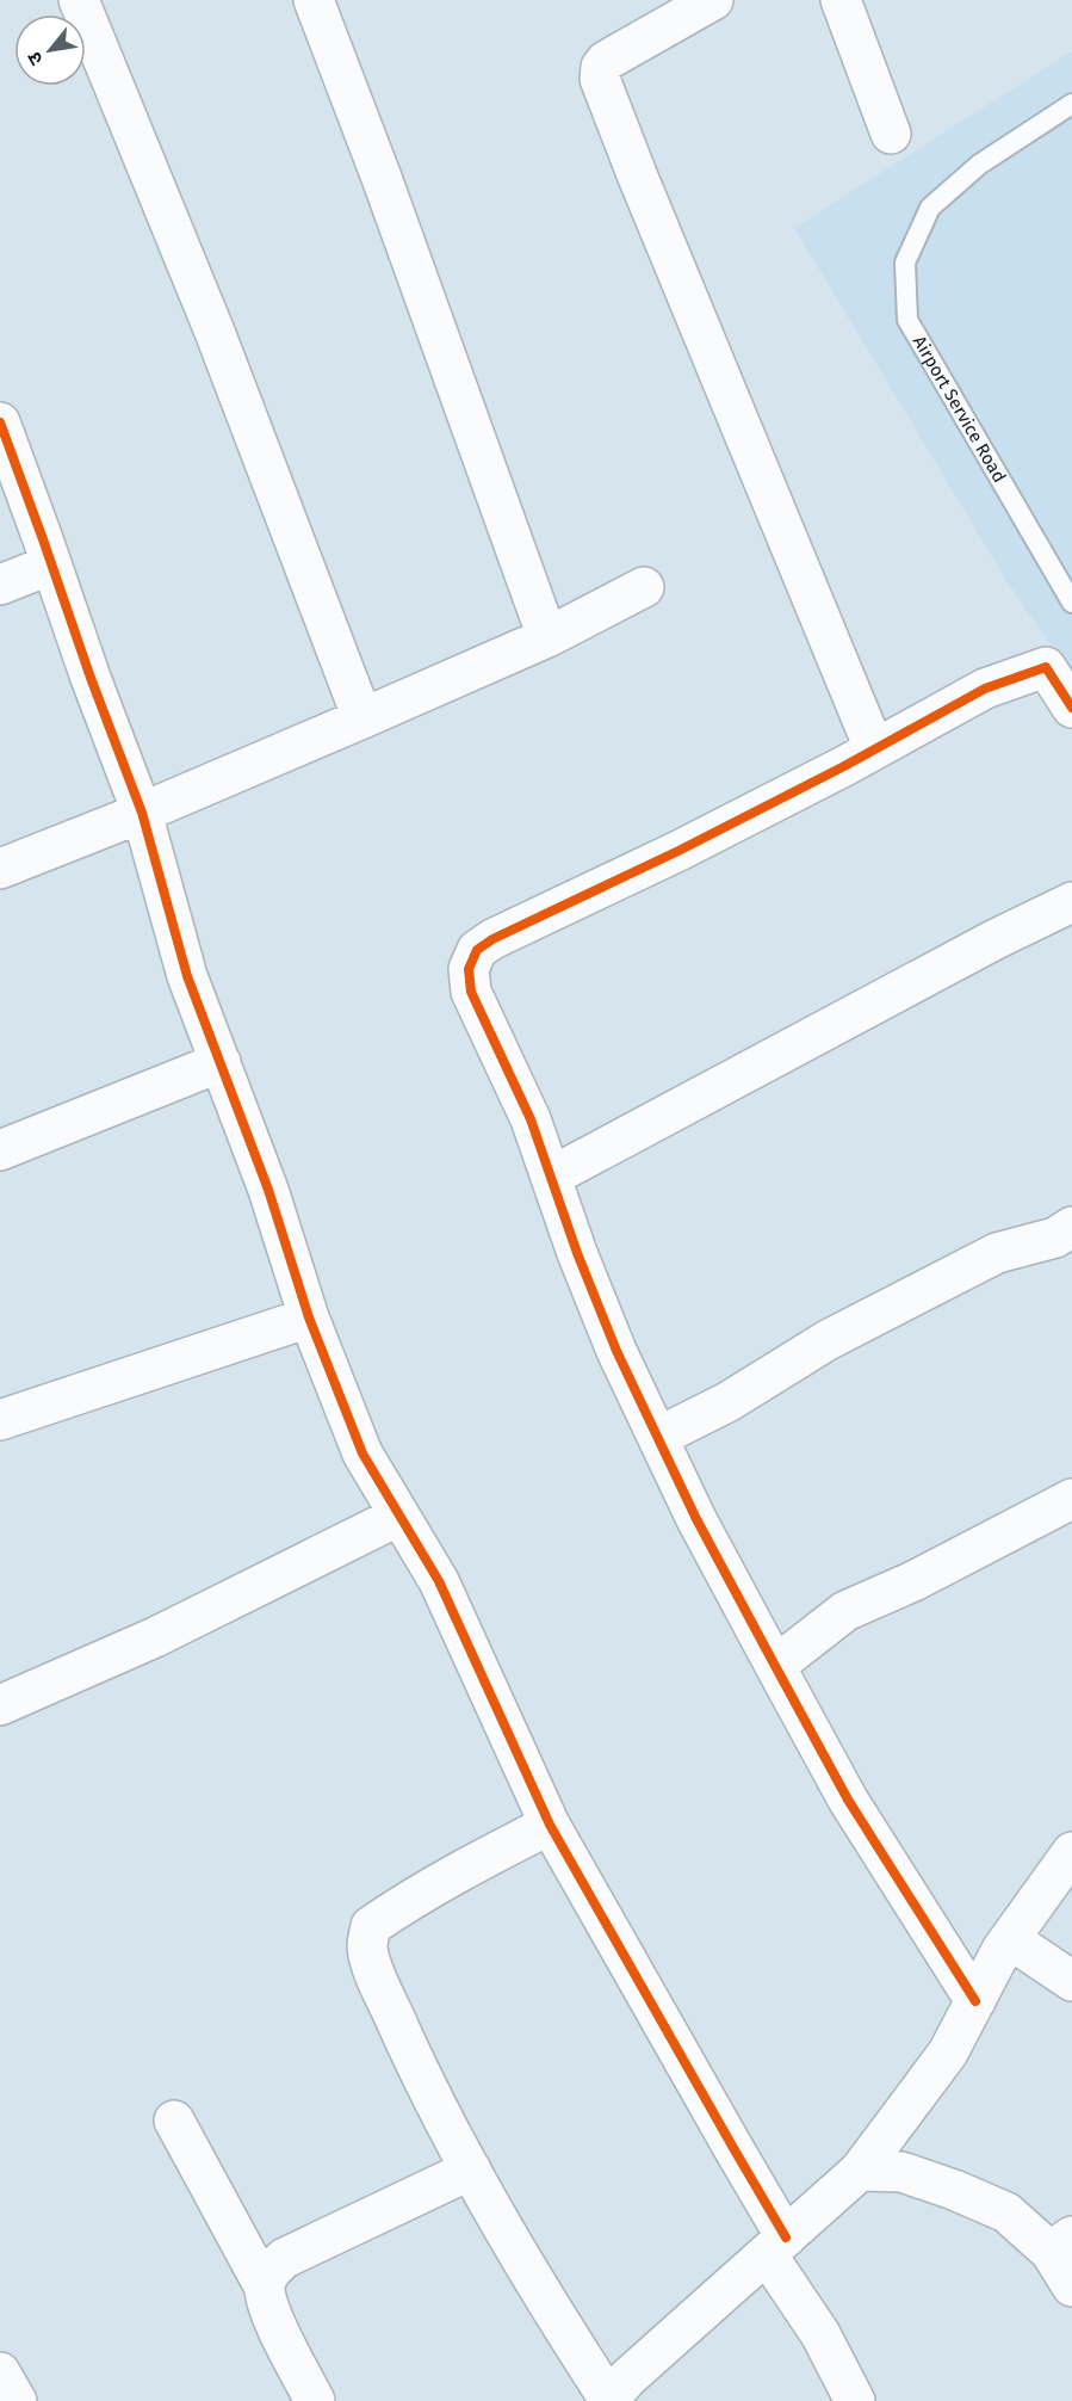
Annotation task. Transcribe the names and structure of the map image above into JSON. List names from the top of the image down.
{
  "streets": {
    "lane": ["Airport Service Road"]
  },
  "north": "bottom left"
}
